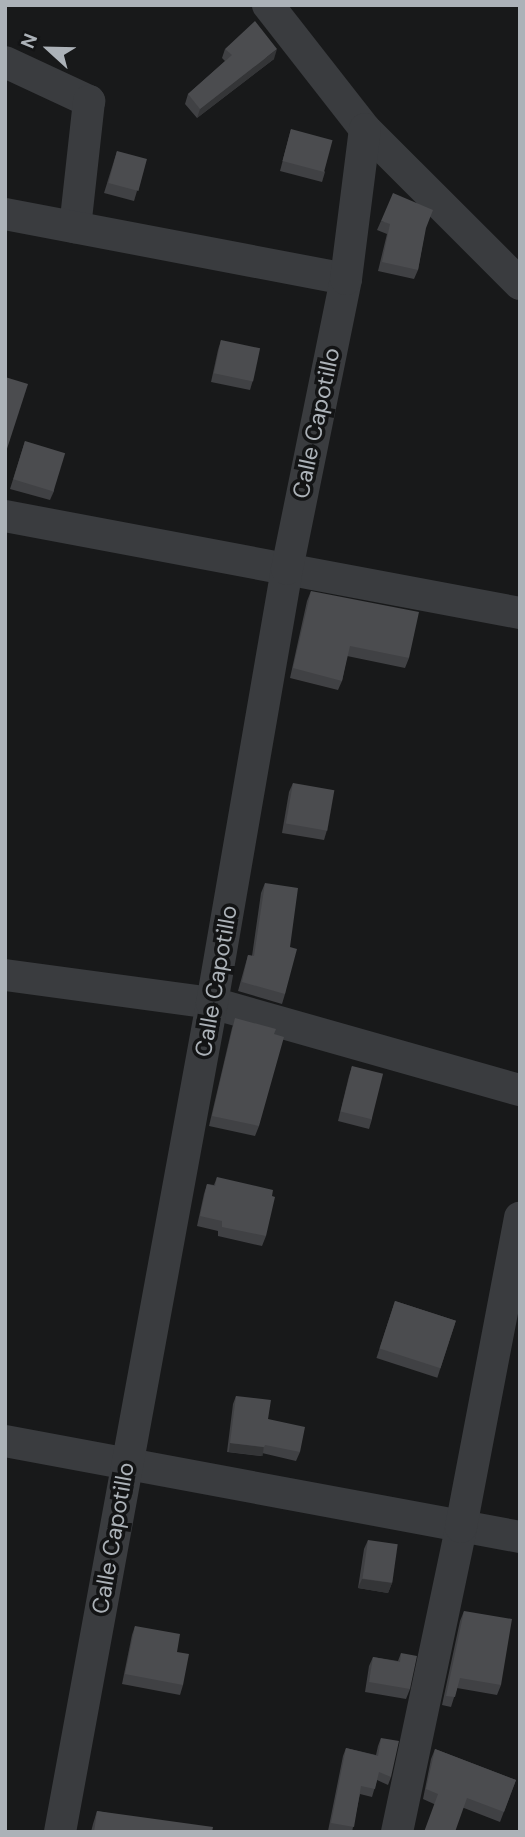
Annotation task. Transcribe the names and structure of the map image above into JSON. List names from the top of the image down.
{
  "streets": {
    "street": ["Calle Capotillo"]
  },
  "north": "left"
}
